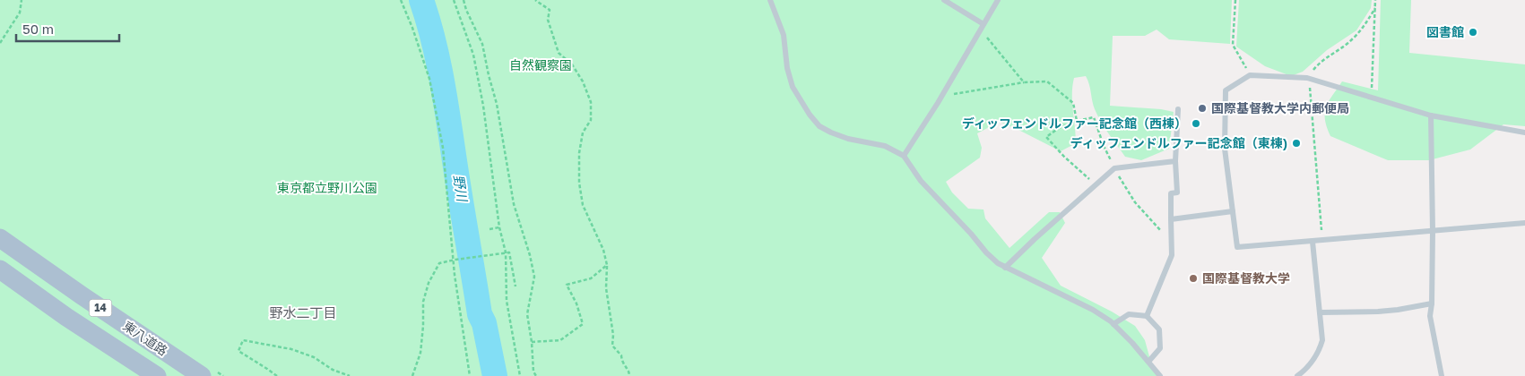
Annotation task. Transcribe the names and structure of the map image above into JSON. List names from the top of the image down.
{
  "streets": {
    "main road": ["14", "東八道路"]
  },
  "districts": ["野水二丁目"],
  "water": ["野川"],
  "parks": ["自然観察園", "東京都立野川公園"],
  "places": [
    "図書館",
    "国際基督教大学内郵便局",
    "ディッフェンドルファー記念館（西棟）",
    "ディッフェンドルファー記念館（東棟)",
    "国際基督教大学"
  ],
  "scale_bar": "50 m"
}
